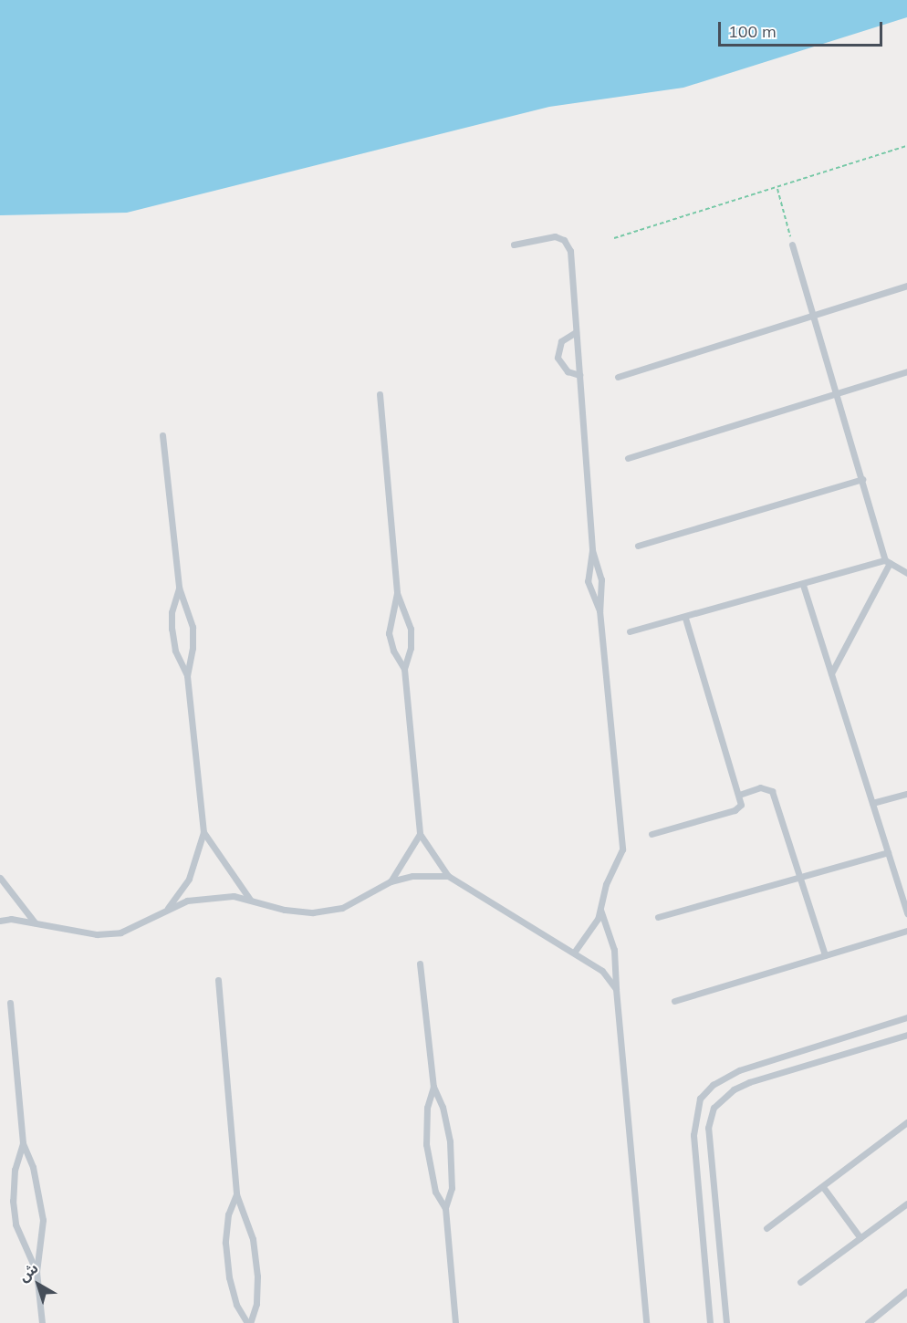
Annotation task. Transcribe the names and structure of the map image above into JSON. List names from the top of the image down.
{
  "scale_bar": "100 m",
  "north": "top left"
}
